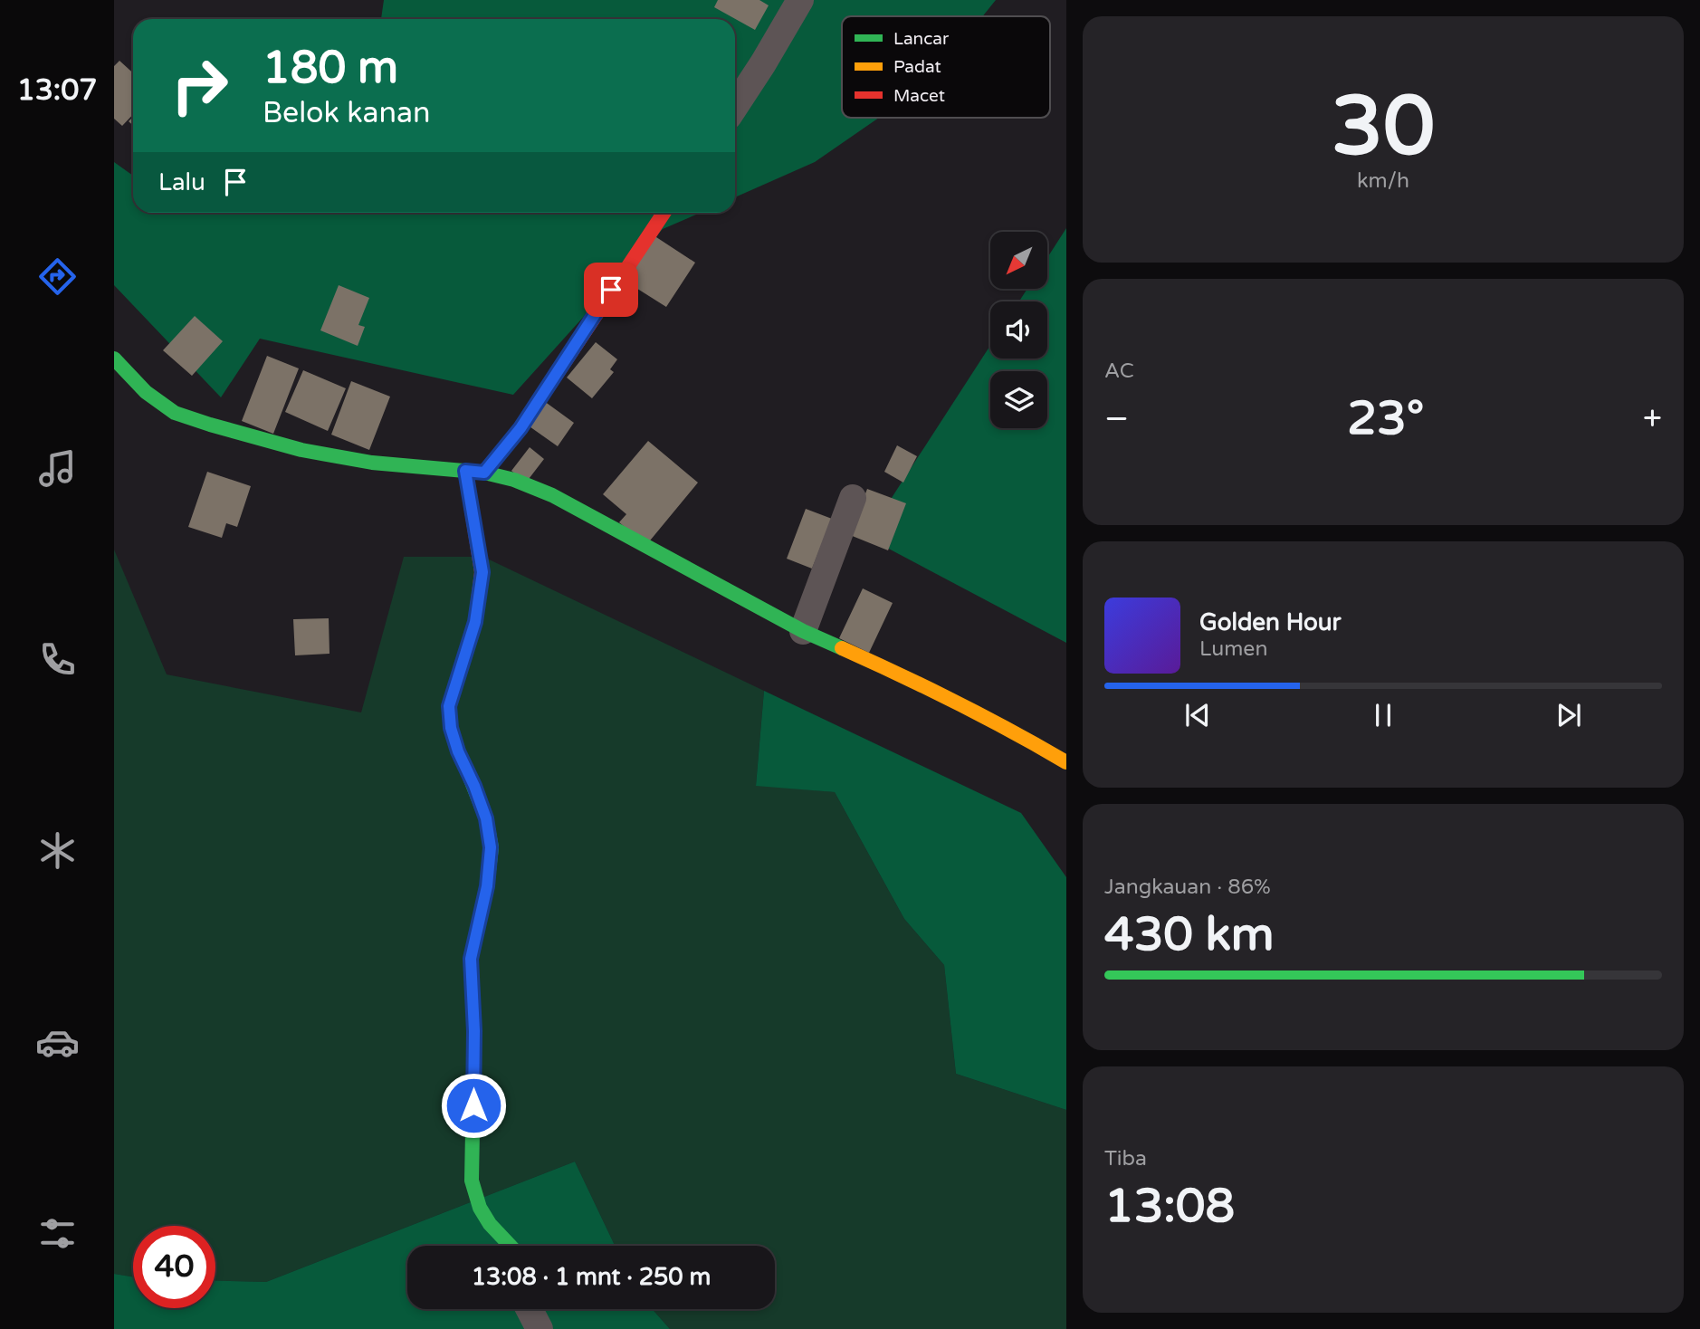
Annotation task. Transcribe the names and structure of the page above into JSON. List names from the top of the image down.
{
  "legend": ["Lancar", "Padat", "Macet"],
  "north": "bottom left",
  "page": {
    "tabs": "13:07",
    "tile": [
      ["30", "km/h"],
      "AC",
      ["Jangkauan · 86%", "430 km"],
      ["Tiba", "13:08"]
    ],
    "turn": ["180 m", "Belok kanan"],
    "then": "Lalu",
    "heat": ["−", "23°", "+"],
    "song": ["Golden Hour", "Lumen"],
    "limit": "40",
    "trip": "13:08 · 1 mnt · 250 m"
  }
}
